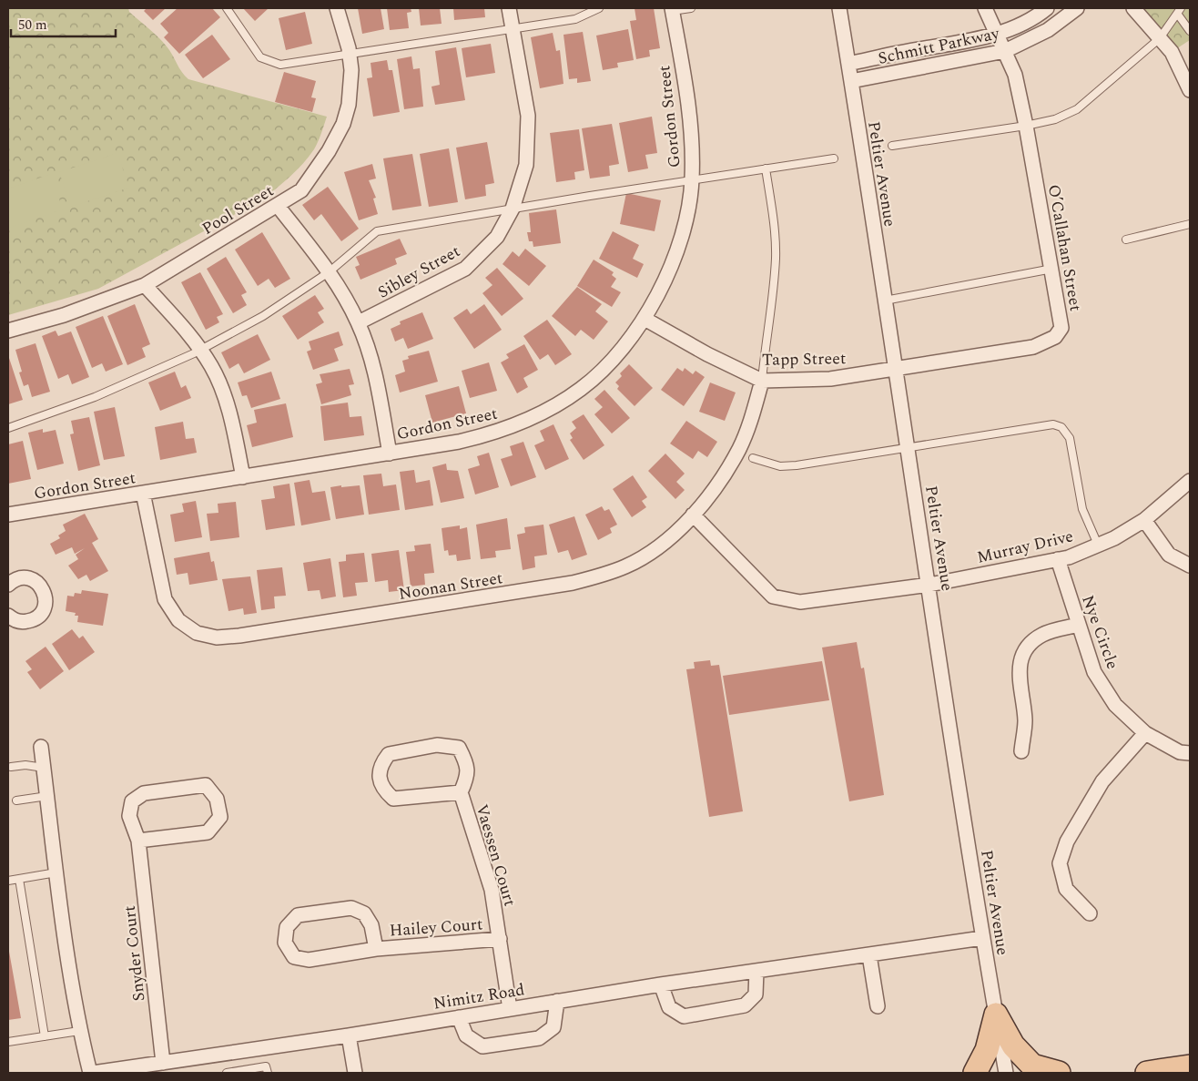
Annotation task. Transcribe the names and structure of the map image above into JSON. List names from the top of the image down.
{
  "streets": {
    "street": [
      "Schmitt Parkway",
      "Gordon Street",
      "Peltier Avenue",
      "Pool Street",
      "O’Callahan Street",
      "Sibley Street",
      "Tapp Street",
      "Murray Drive",
      "Noonan Street",
      "Nye Circle",
      "Vaessen Court",
      "Hailey Court",
      "Snyder Court",
      "Nimitz Road"
    ]
  },
  "crossings": [
    ["Schmitt Parkway", "Peltier Avenue"],
    ["Schmitt Parkway", "O’Callahan Street"],
    ["Gordon Street", "Tapp Street"],
    ["Gordon Street", "Noonan Street"],
    ["Peltier Avenue", "O’Callahan Street"],
    ["Peltier Avenue", "Tapp Street"],
    ["Peltier Avenue", "Murray Drive"],
    ["Peltier Avenue", "Nimitz Road"],
    ["O’Callahan Street", "Tapp Street"],
    ["Tapp Street", "Noonan Street"],
    ["Murray Drive", "Noonan Street"],
    ["Murray Drive", "Nye Circle"],
    ["Vaessen Court", "Hailey Court"],
    ["Vaessen Court", "Nimitz Road"],
    ["Snyder Court", "Nimitz Road"]
  ],
  "scale_bar": "50 m"
}
